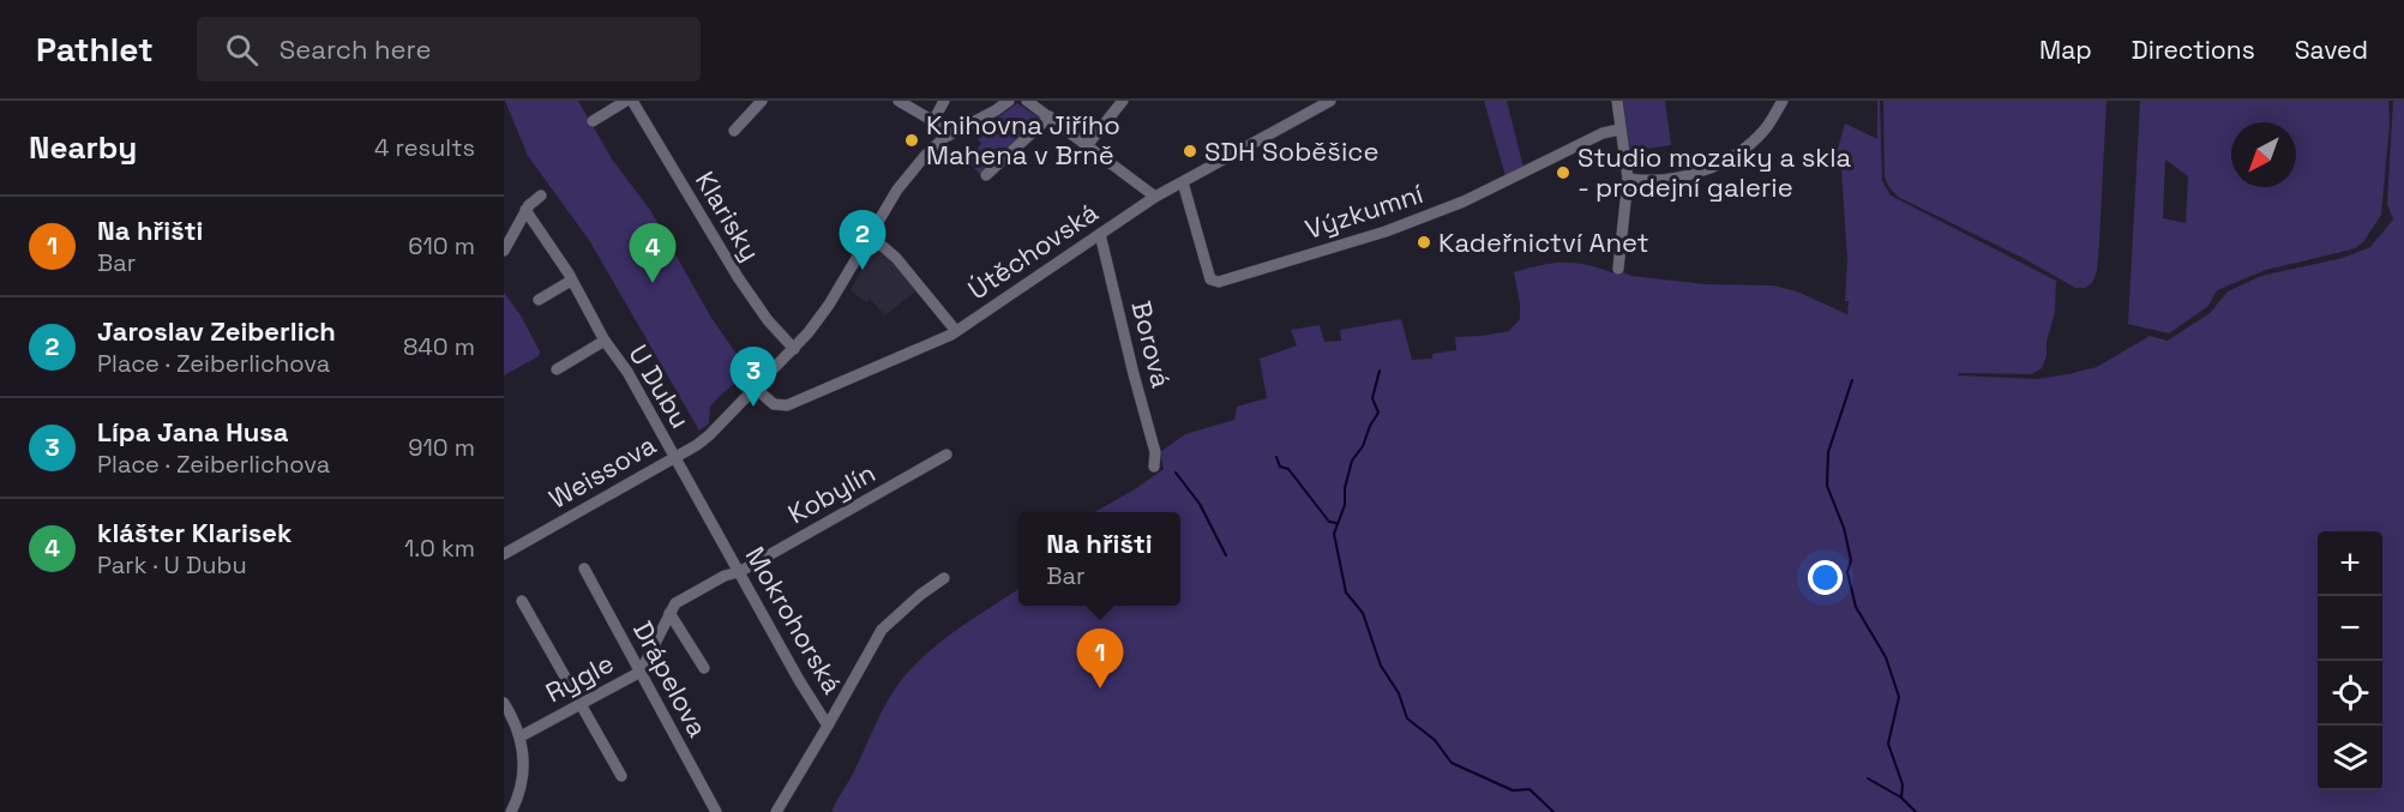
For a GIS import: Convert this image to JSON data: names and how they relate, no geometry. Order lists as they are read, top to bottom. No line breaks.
{"streets":{"street":["Výzkumní","Klarisky","Útěchovská","Borová","U Dubu","Weissova","Kobylín","Mokrohorská","Rygle","Drápelova"]},"crossings":[["Výzkumní","Útěchovská"],["Klarisky","Weissova"],["Útěchovská","Borová"],["Útěchovská","Weissova"],["U Dubu","Weissova"],["U Dubu","Mokrohorská"],["Weissova","Mokrohorská"],["Kobylín","Mokrohorská"],["Kobylín","Rygle"],["Mokrohorská","Rygle"],["Rygle","Drápelova"]],"places":["Knihovna Jiřího Mahena v Brně","SDH Soběšice","Studio mozaiky a skla - prodejní galerie","Kadeřnictví Anet"],"north":"bottom left","page":{"header":"Pathlet","search":"Search here","nav":["Map","Directions","Saved"],"heading":["Nearby","4 results"],"list":[{"mark":"1","name":"Na hřišti","note":"Bar","value":"610 m"},{"mark":"2","name":"Jaroslav Zeiberlich","note":"Place · Zeiberlichova","value":"840 m"},{"mark":"3","name":"Lípa Jana Husa","note":"Place · Zeiberlichova","value":"910 m"},{"mark":"4","name":"klášter Klarisek","note":"Park · U Dubu","value":"1.0 km"}],"pins":["2","4","3","1"],"popup":["Na hřišti","Bar"],"map_buttons":["+","−"]}}
